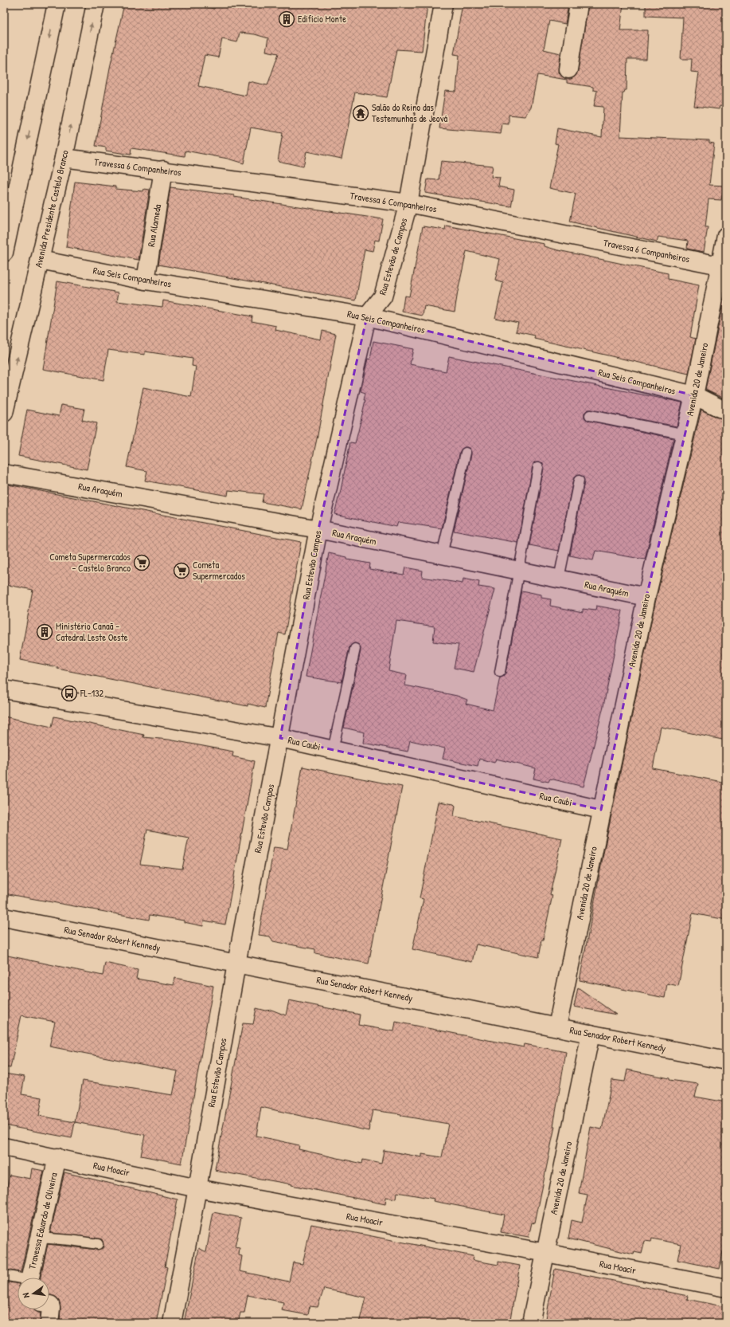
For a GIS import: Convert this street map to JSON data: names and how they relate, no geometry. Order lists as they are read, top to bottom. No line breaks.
{"streets":{"street":["Travessa 6 Companheiros","Avenida Presidente Castelo Branco","Rua Alameda","Rua Estevão de Campos","Rua Seis Companheiros","Avenida 20 de Janeiro","Rua Araquém","Rua Estevão Campos","Rua Caubi","Rua Senador Robert Kennedy","Rua Moacir","Travessa Eduardo de Oliveira"]},"crossings":[["Travessa 6 Companheiros","Avenida Presidente Castelo Branco"],["Travessa 6 Companheiros","Rua Alameda"],["Travessa 6 Companheiros","Rua Estevão de Campos"],["Travessa 6 Companheiros","Avenida 20 de Janeiro"],["Avenida Presidente Castelo Branco","Rua Seis Companheiros"],["Rua Alameda","Rua Seis Companheiros"],["Rua Estevão de Campos","Rua Seis Companheiros"],["Rua Estevão de Campos","Rua Estevão Campos"],["Rua Seis Companheiros","Avenida 20 de Janeiro"],["Rua Seis Companheiros","Rua Estevão Campos"],["Avenida 20 de Janeiro","Rua Araquém"],["Avenida 20 de Janeiro","Rua Caubi"],["Avenida 20 de Janeiro","Rua Senador Robert Kennedy"],["Avenida 20 de Janeiro","Rua Moacir"],["Rua Araquém","Rua Estevão Campos"],["Rua Estevão Campos","Rua Caubi"],["Rua Estevão Campos","Rua Senador Robert Kennedy"],["Rua Estevão Campos","Rua Moacir"],["Rua Moacir","Travessa Eduardo de Oliveira"]],"places":{"building":["Edifício Monte","Ministério Canaã - Catedral Leste Oeste"],"temple":["Salão do Reino das Testemunhas de Jeová"],"supermarket":["Cometa Supermercados - Castelo Branco","Cometa Supermercados"],"bus stop":["FL-132"]},"north":"left"}
